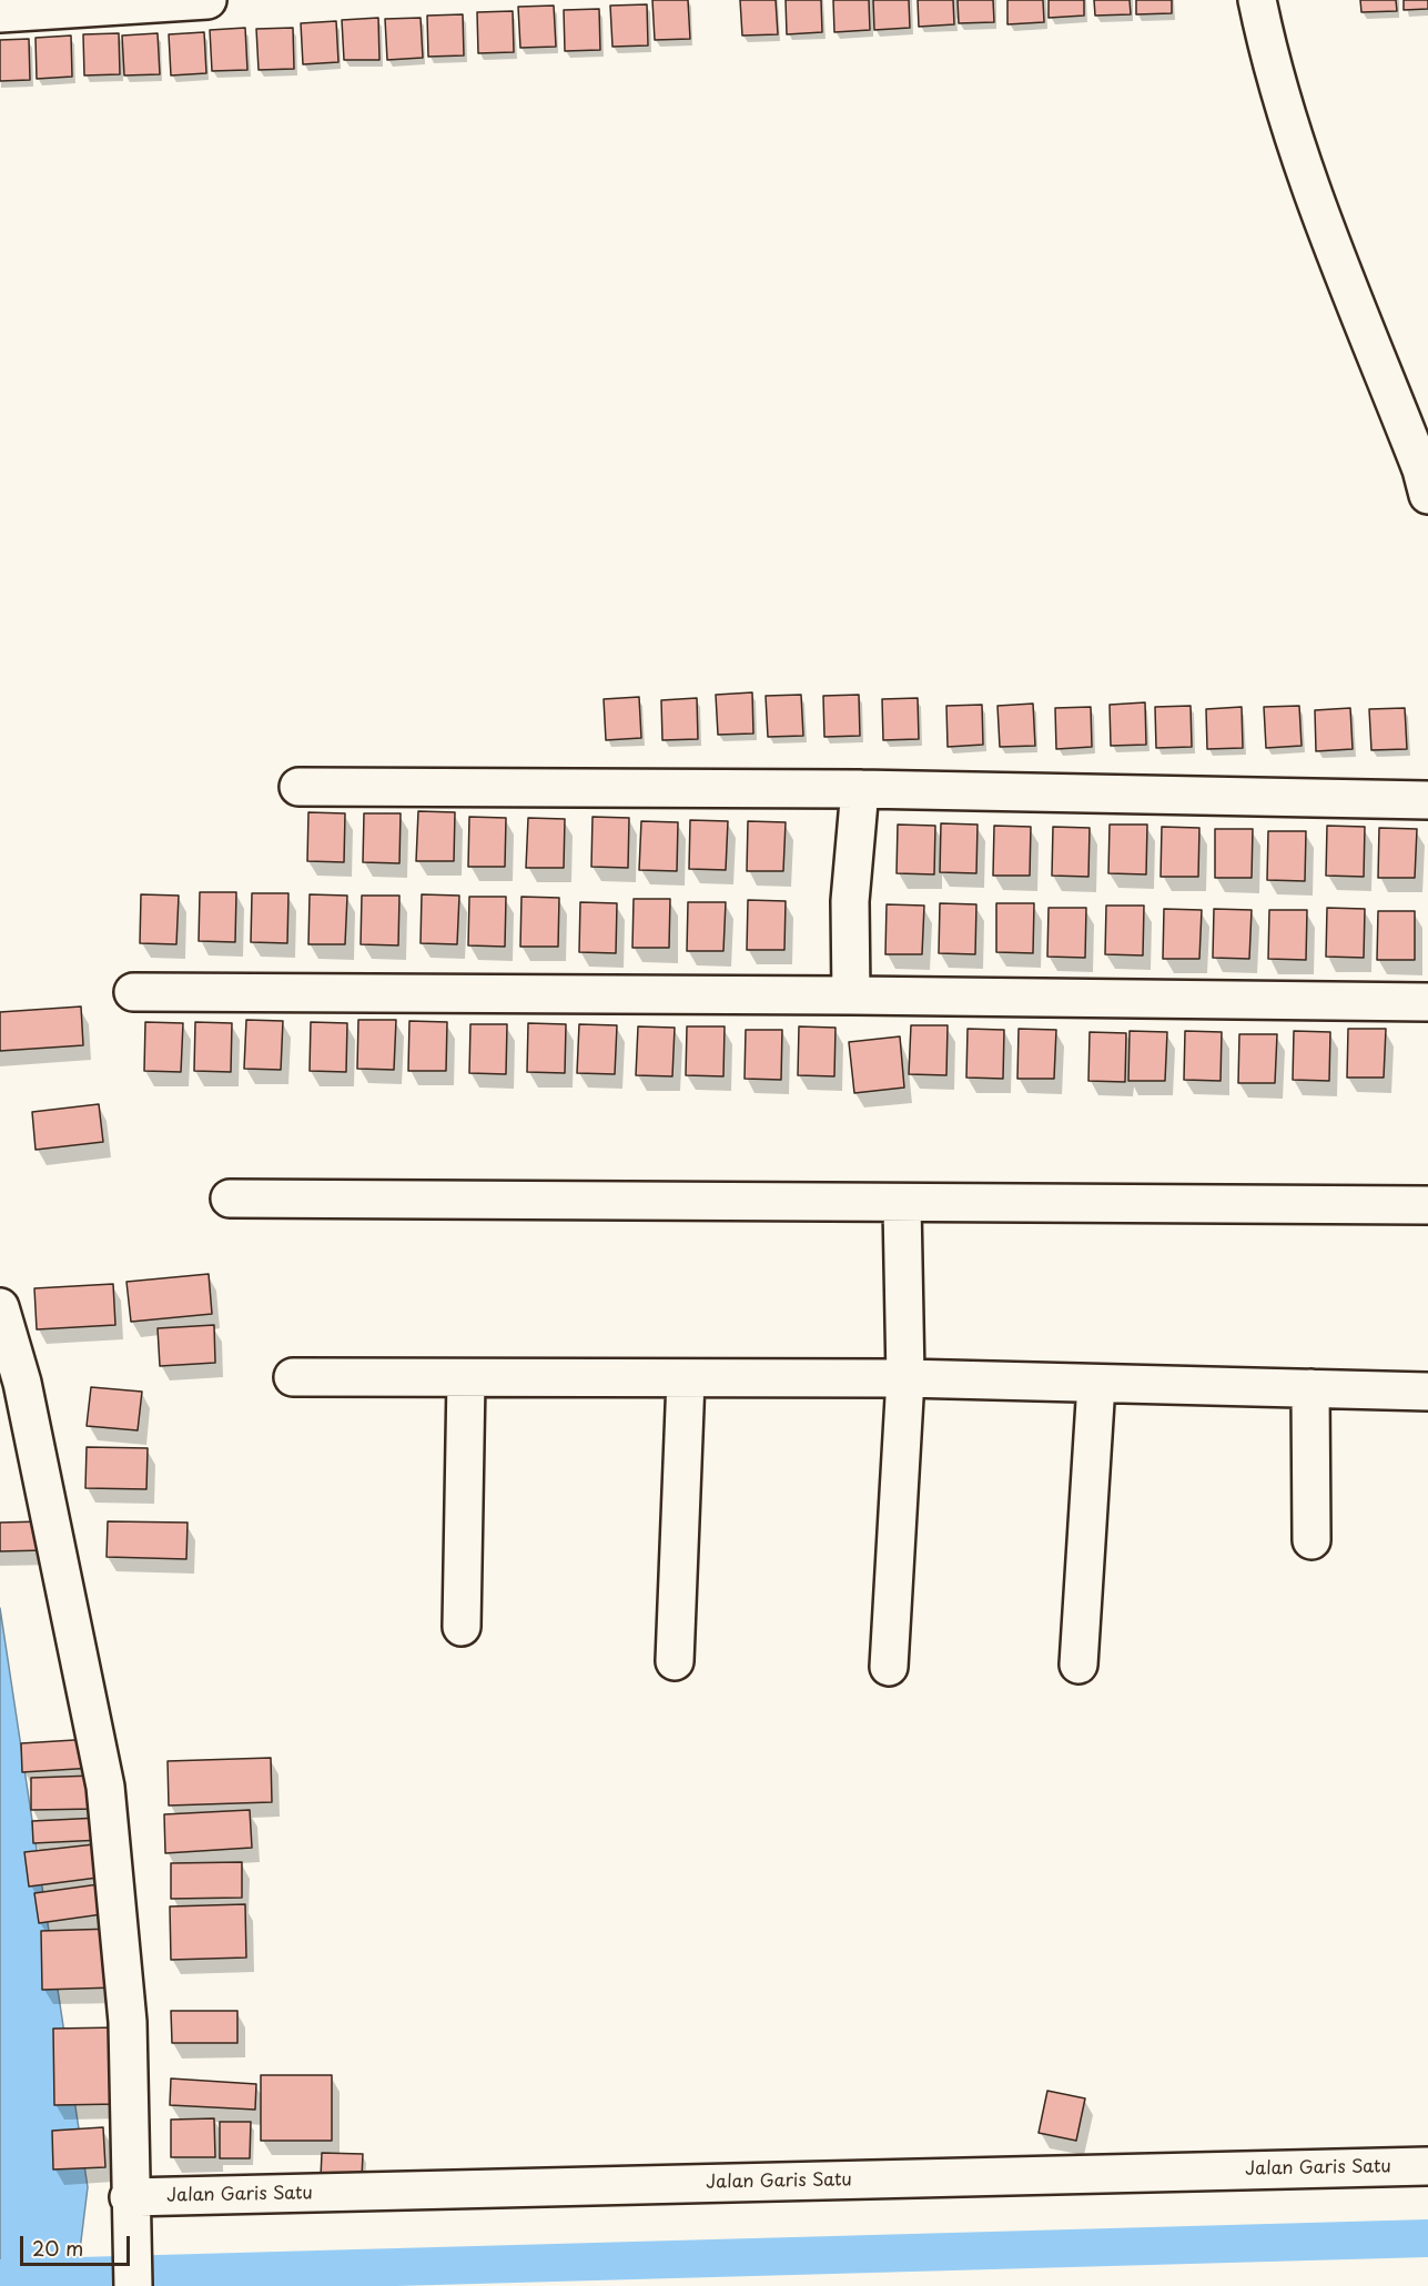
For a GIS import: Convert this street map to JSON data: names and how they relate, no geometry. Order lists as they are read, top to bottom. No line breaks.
{"streets":{"street":["Jalan Garis Satu"]},"scale_bar":"20 m"}
